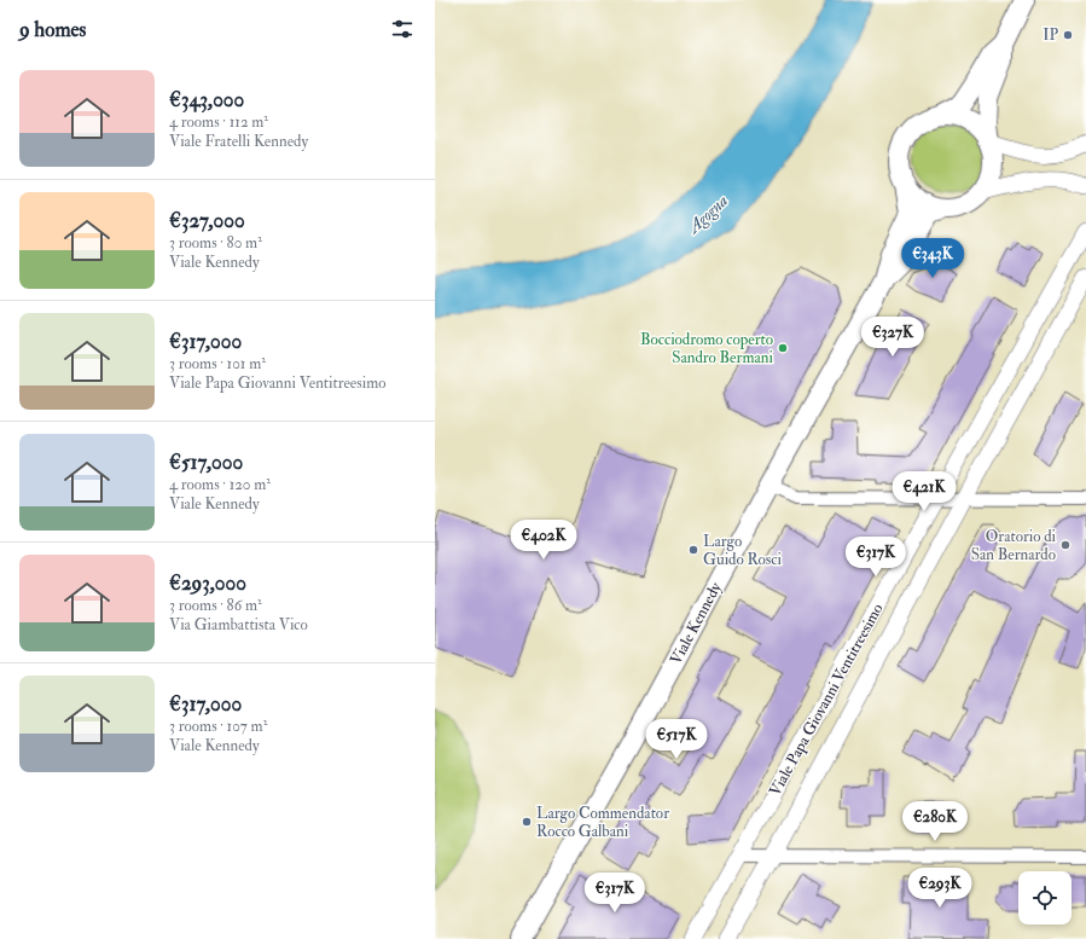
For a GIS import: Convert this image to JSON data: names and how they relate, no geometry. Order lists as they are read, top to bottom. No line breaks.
{"streets":{"main road":["Viale Kennedy"],"street":["Viale Papa Giovanni Ventitreesimo"]},"water":["Agogna"],"places":["IP","Bocciodromo coperto Sandro Bermani","Oratorio di San Bernardo","Largo Guido Rosci","Largo Commendator Rocco Galbani"],"page":{"heading":"9 homes","list":[{"name":"€343,000","note":"4 rooms · 112 m² · Viale Fratelli Kennedy"},{"name":"€327,000","note":"3 rooms · 80 m² · Viale Kennedy"},{"name":"€317,000","note":"3 rooms · 101 m² · Viale Papa Giovanni Ventitreesimo"},{"name":"€517,000","note":"4 rooms · 120 m² · Viale Kennedy"},{"name":"€293,000","note":"3 rooms · 86 m² · Via Giambattista Vico"},{"name":"€317,000","note":"3 rooms · 107 m² · Viale Kennedy"}],"price":["€343K","€327K","€421K","€402K","€317K","€517K","€280K","€293K","€317K"]}}
